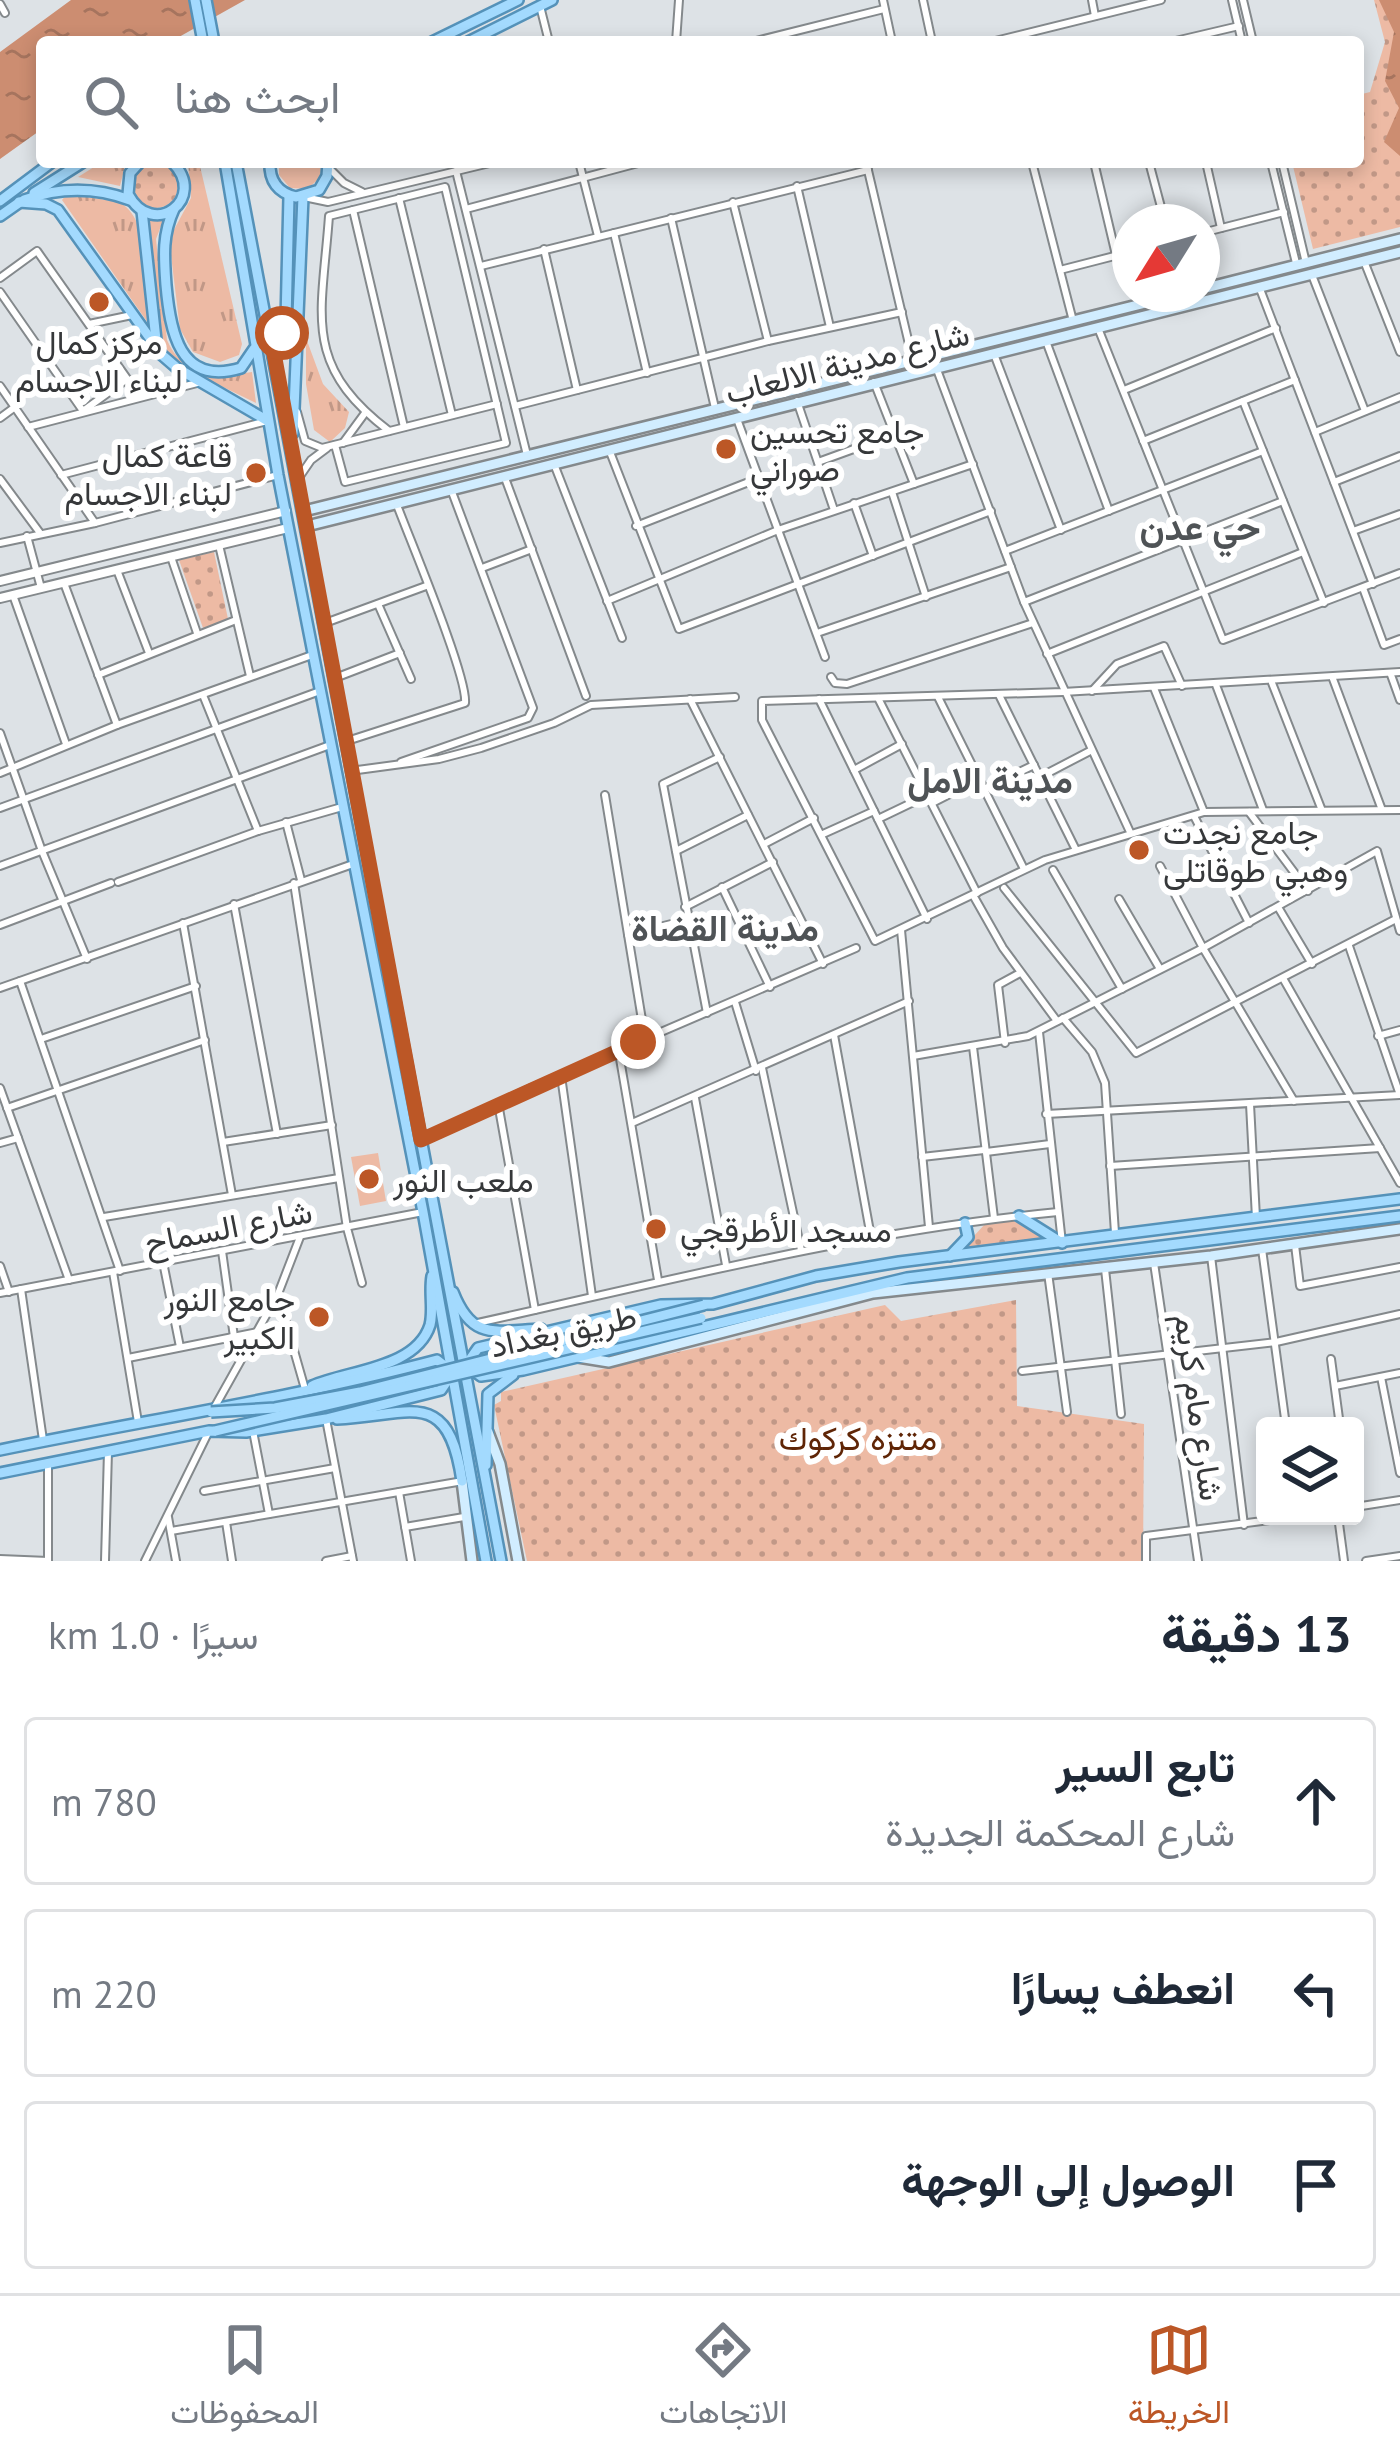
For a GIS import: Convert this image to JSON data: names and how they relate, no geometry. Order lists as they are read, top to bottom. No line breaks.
{"streets":{"main road":["شارع مدينة الالعاب","طريق بغداد"],"street":["شارع السماح","شارع مام كريم"]},"crossings":[["شارع السماح","طريق بغداد"]],"districts":["حي عدن","مدينة الامل","مدينة القضاة"],"parks":["متنزه كركوك"],"places":["مركز كمال لبناء الاجسام","جامع تحسين صوراني","قاعة كمال لبناء الاجسام","جامع نجدت وهبي طوقاتلى","ملعب النور","مسجد الأطرقجي","جامع النور الكبير"],"north":"bottom left","page":{"search":"ابحث هنا","heading":["13 دقيقة","سيرًا · 1.0 km"],"list":[["تابع السير","شارع المحكمة الجديدة","780 m"],["انعطف يسارًا","220 m"],"الوصول إلى الوجهة"],"nav":["الخريطة","الاتجاهات","المحفوظات"]}}
